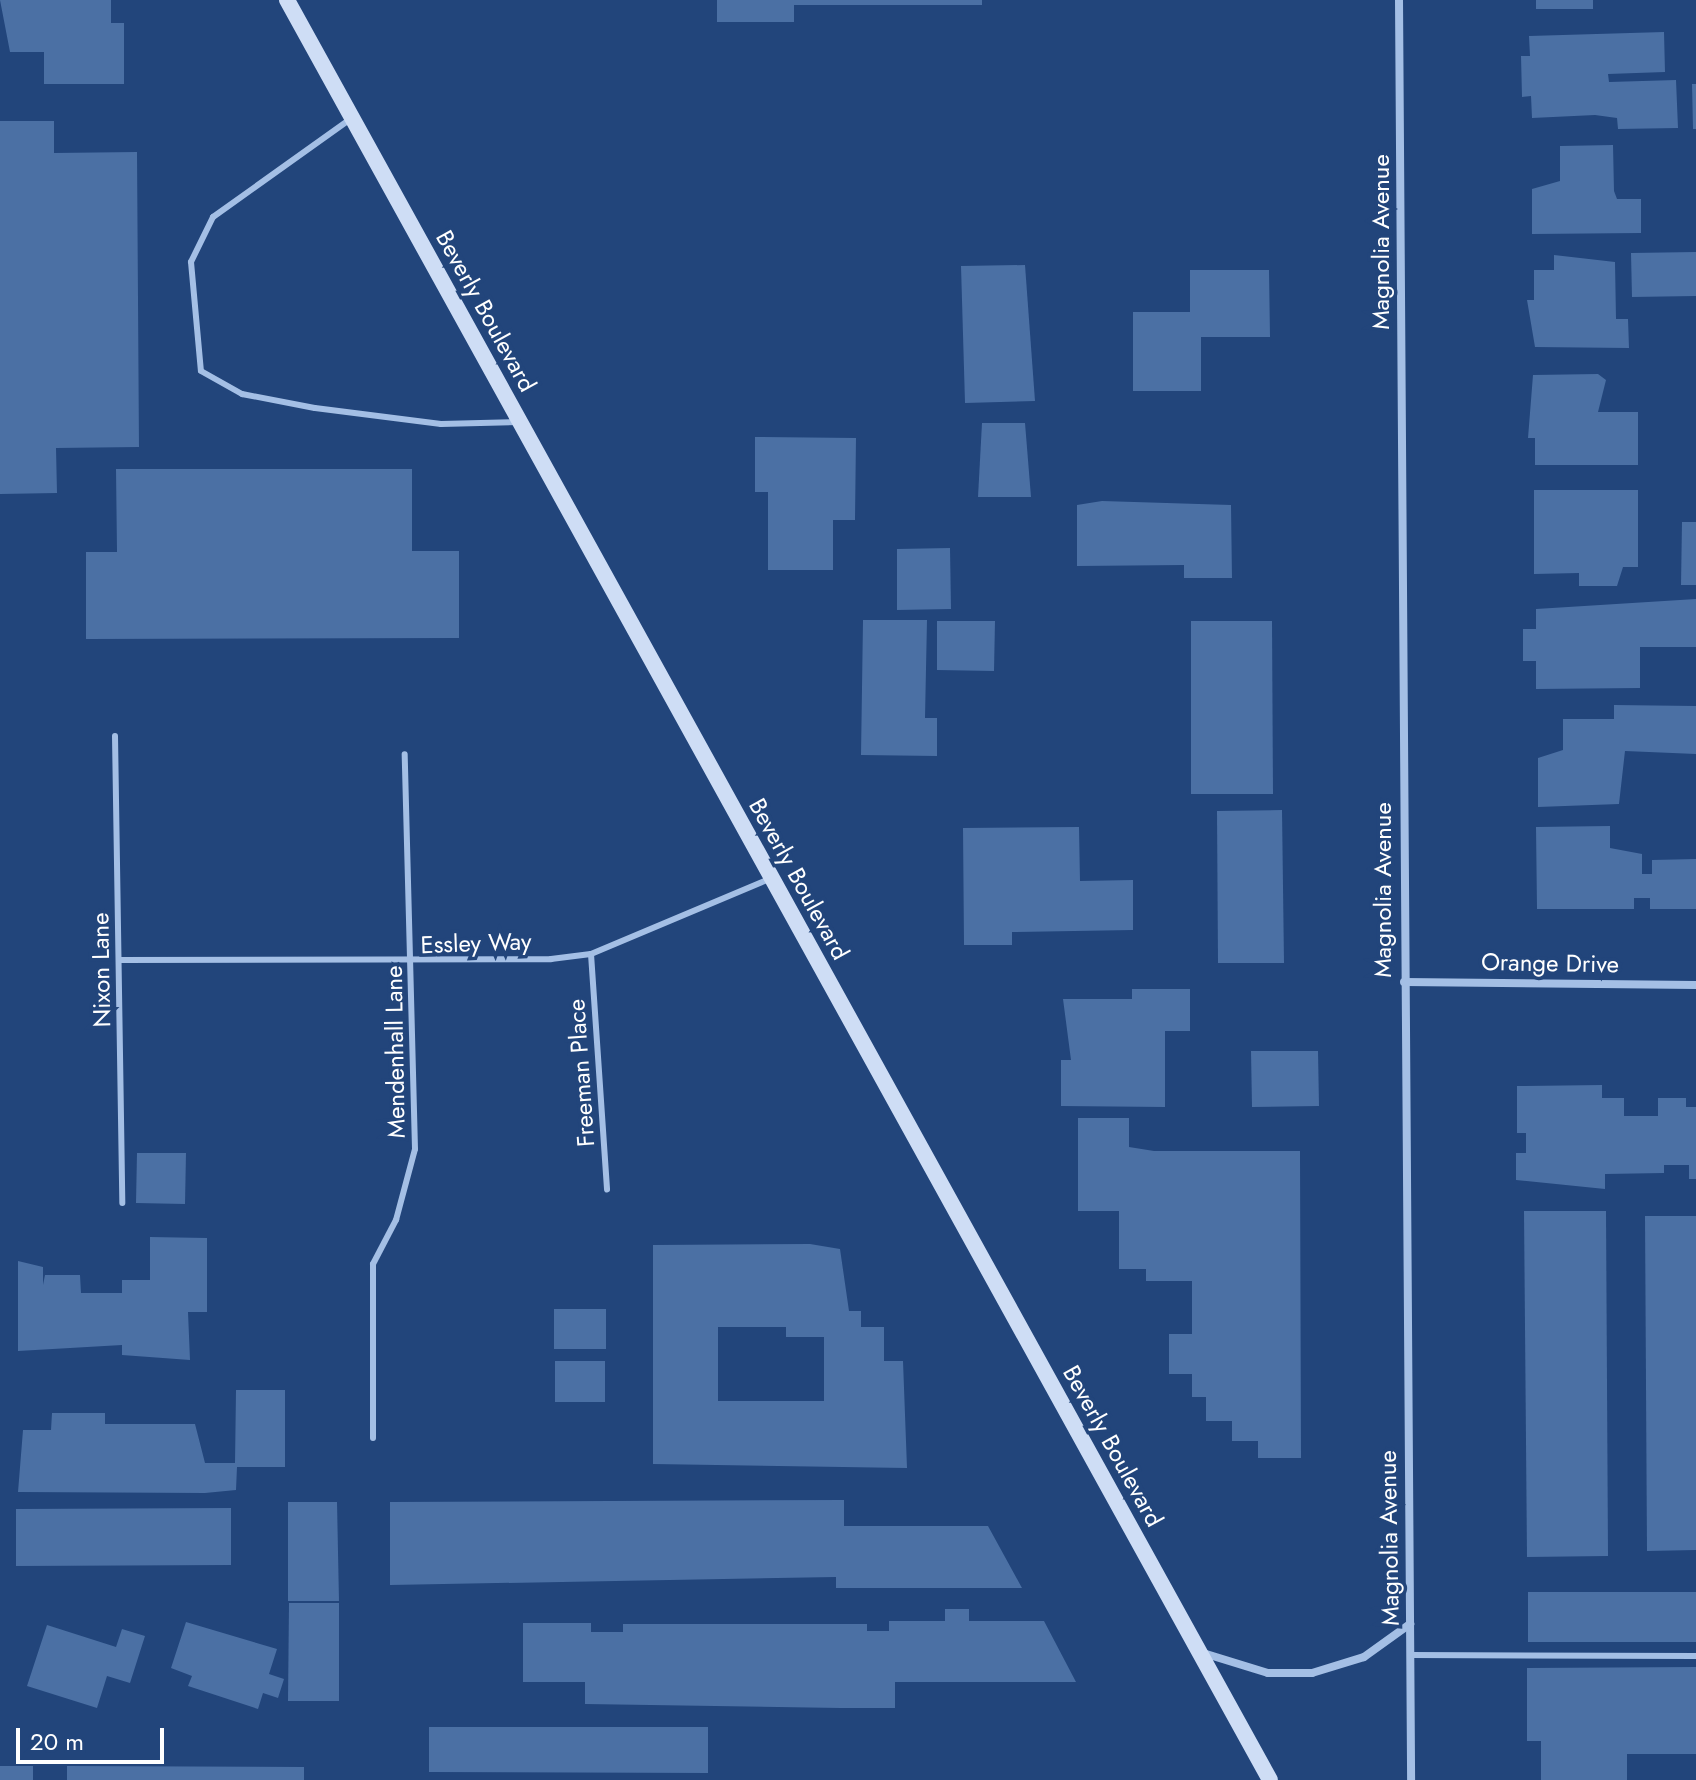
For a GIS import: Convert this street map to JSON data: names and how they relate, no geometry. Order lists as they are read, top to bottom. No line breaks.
{"streets":{"main road":["Beverly Boulevard"],"street":["Magnolia Avenue","Orange Drive"],"lane":["Essley Way","Nixon Lane","Mendenhall Lane","Freeman Place"]},"crossings":[["Magnolia Avenue","Orange Drive"],["Beverly Boulevard","Essley Way"],["Essley Way","Nixon Lane"],["Essley Way","Mendenhall Lane"],["Essley Way","Freeman Place"]],"scale_bar":"20 m"}
